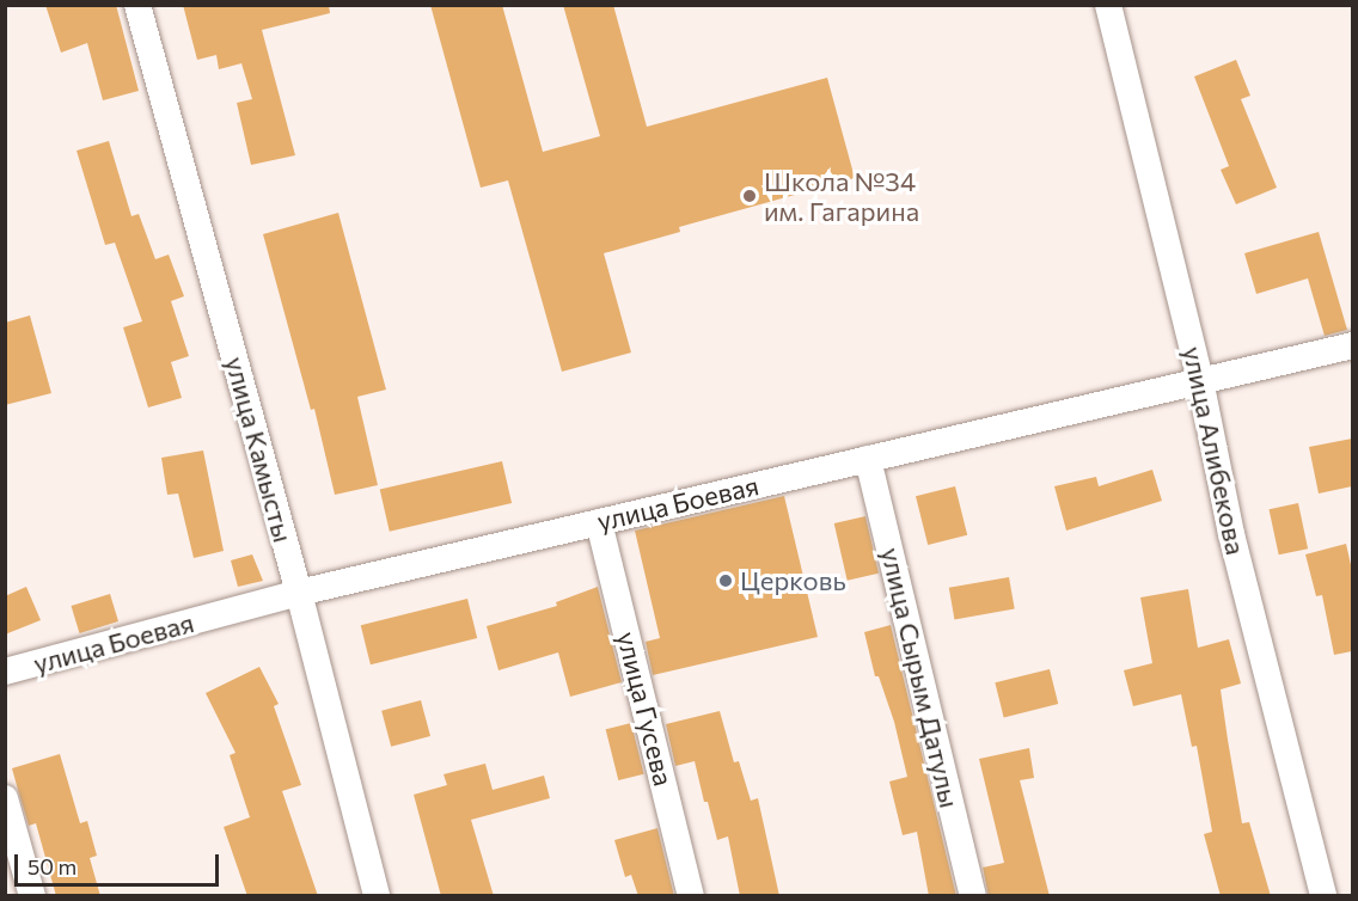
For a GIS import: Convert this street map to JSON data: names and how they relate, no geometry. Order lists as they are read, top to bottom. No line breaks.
{"streets":{"street":["улица Камысты","улица Алибекова","улица Боевая","улица Сырым Датулы","улица Гусева"]},"crossings":[["улица Камысты","улица Боевая"],["улица Алибекова","улица Боевая"],["улица Боевая","улица Сырым Датулы"],["улица Боевая","улица Гусева"]],"places":["Школа №34 им. Гагарина","Церковь"],"scale_bar":"50 m"}
